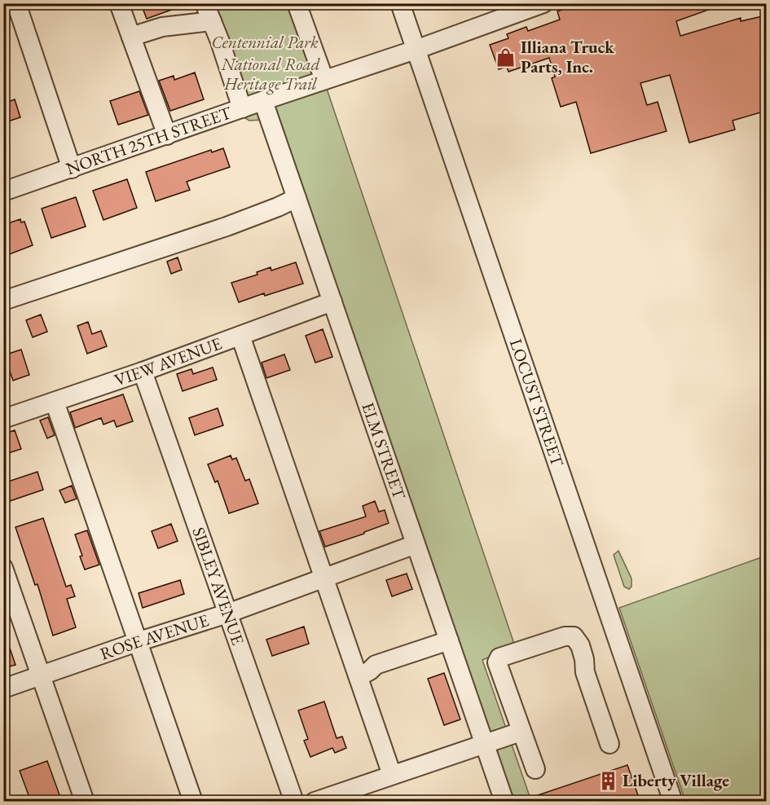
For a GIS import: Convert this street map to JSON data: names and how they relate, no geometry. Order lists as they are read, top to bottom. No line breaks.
{"streets":{"street":["NORTH 25TH STREET","VIEW AVENUE","LOCUST STREET","ELM STREET","SIBLEY AVENUE","ROSE AVENUE"]},"crossings":[["NORTH 25TH STREET","LOCUST STREET"],["NORTH 25TH STREET","ELM STREET"],["VIEW AVENUE","ELM STREET"],["VIEW AVENUE","SIBLEY AVENUE"],["ELM STREET","ROSE AVENUE"],["SIBLEY AVENUE","ROSE AVENUE"]],"parks":["Centennial Park","National Road Heritage Trail"],"places":{"shop":["Illiana Truck Parts, Inc."],"building":["Liberty Village"]}}
